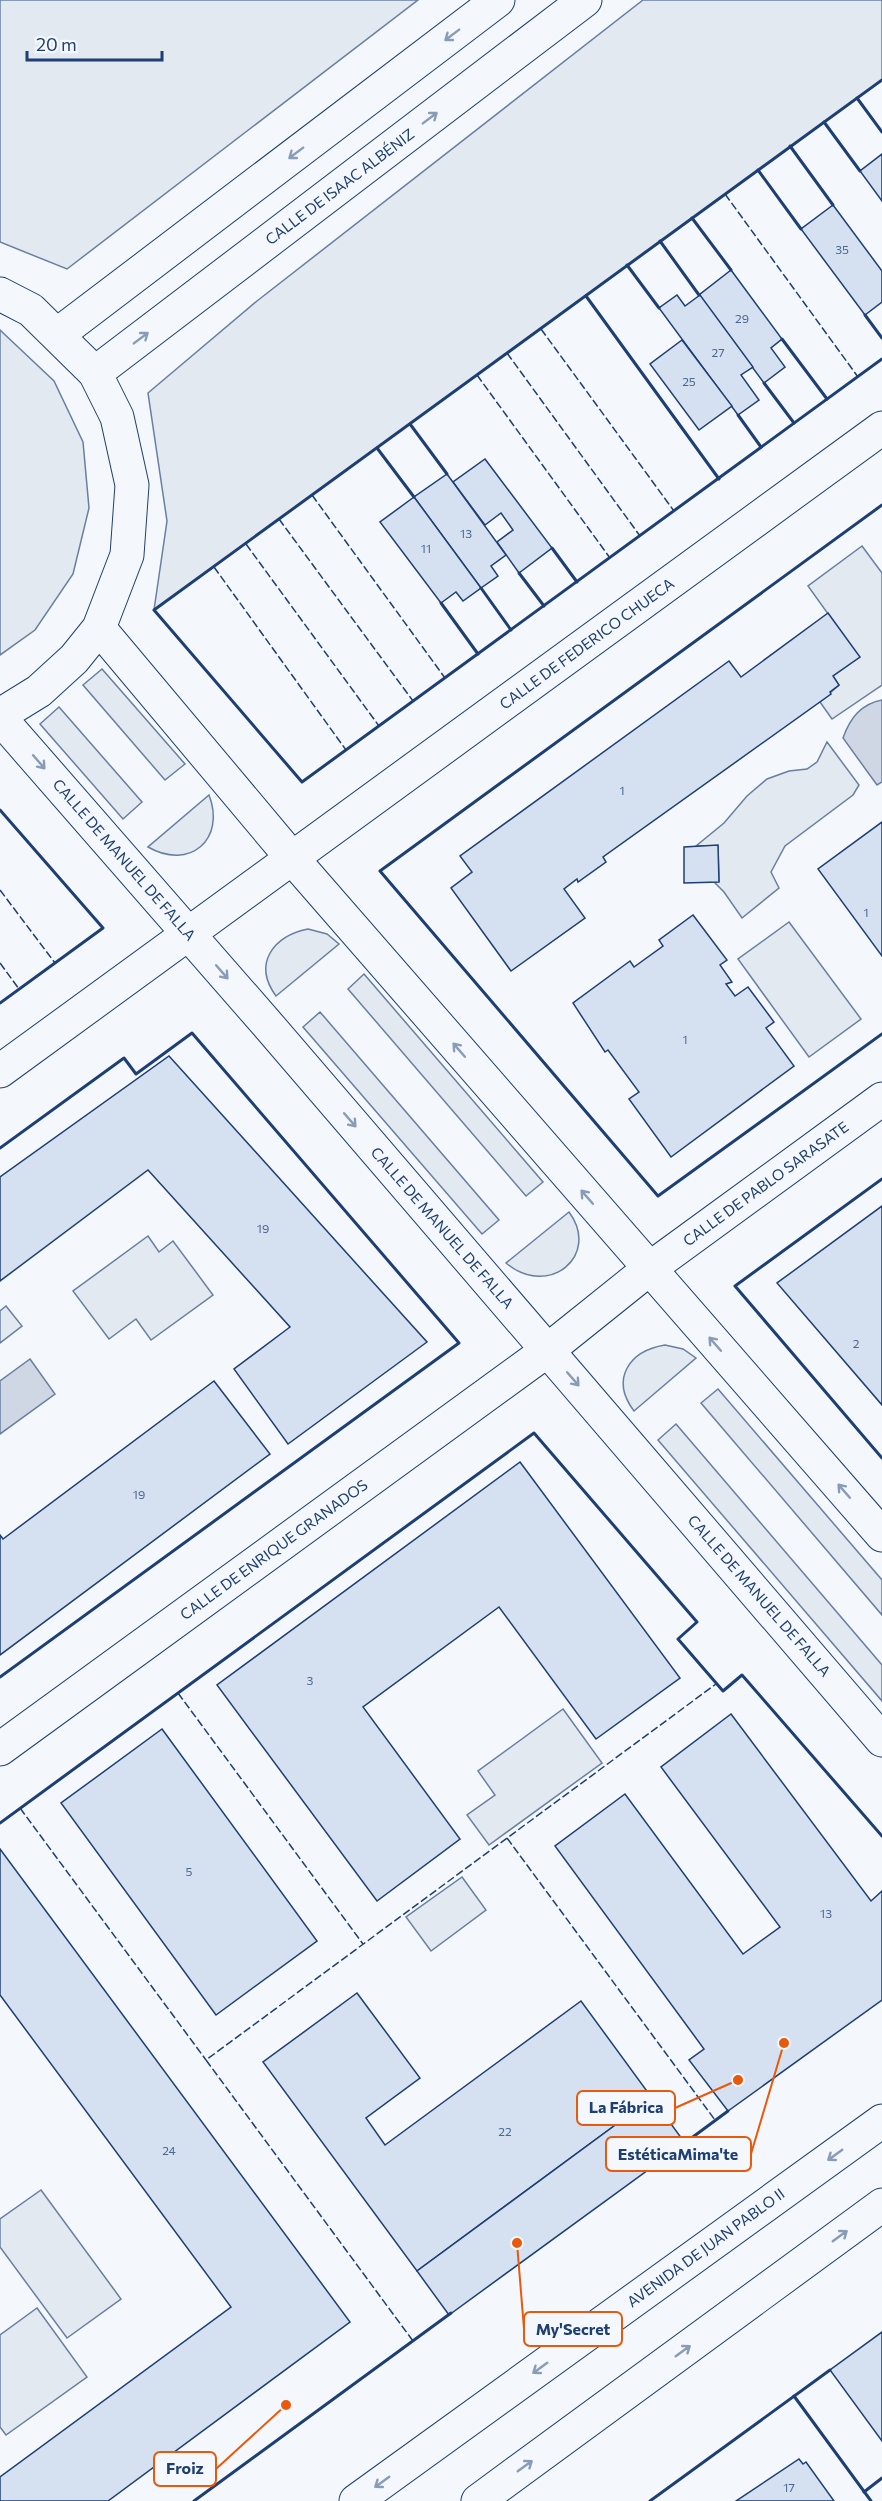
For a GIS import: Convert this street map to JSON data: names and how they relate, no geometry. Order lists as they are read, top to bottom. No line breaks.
{"streets":{"street":["CALLE DE ISAAC ALBÉNIZ","CALLE DE FEDERICO CHUECA","CALLE DE MANUEL DE FALLA","CALLE DE PABLO SARASATE","CALLE DE ENRIQUE GRANADOS","AVENIDA DE JUAN PABLO II"]},"crossings":[["CALLE DE FEDERICO CHUECA","CALLE DE MANUEL DE FALLA"],["CALLE DE MANUEL DE FALLA","CALLE DE PABLO SARASATE"],["CALLE DE MANUEL DE FALLA","CALLE DE ENRIQUE GRANADOS"],["CALLE DE PABLO SARASATE","CALLE DE ENRIQUE GRANADOS"]],"places":["EstéticaMima'te","La Fábrica","My'Secret","Froiz"],"house_numbers":["35","29","27","25","13","11","1","1","1","19","2","19","3","5","13","22","24","17"],"scale_bar":"20 m"}
